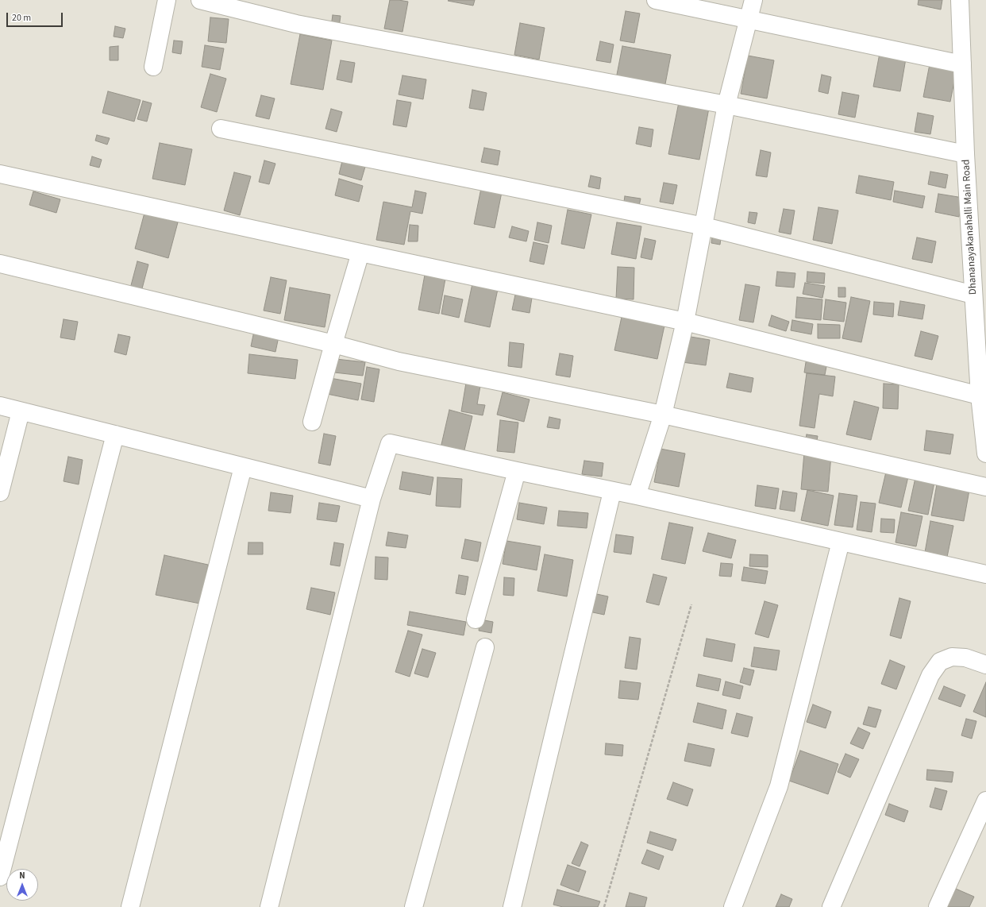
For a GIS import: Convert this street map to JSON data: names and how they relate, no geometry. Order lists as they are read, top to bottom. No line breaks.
{"streets":{"street":["Dhananayakanahalli Main Road"]},"scale_bar":"20 m","north":"top"}
